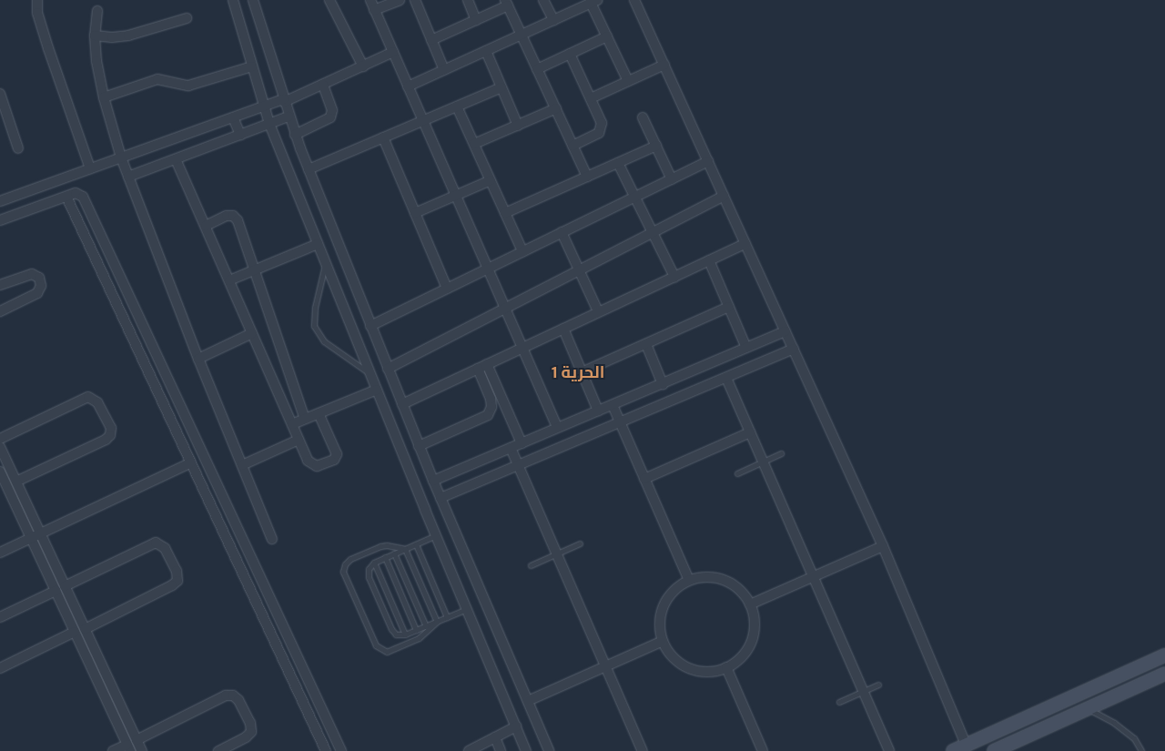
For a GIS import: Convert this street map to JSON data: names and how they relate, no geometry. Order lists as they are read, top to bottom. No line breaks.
{"districts":["الحرية 1"]}
